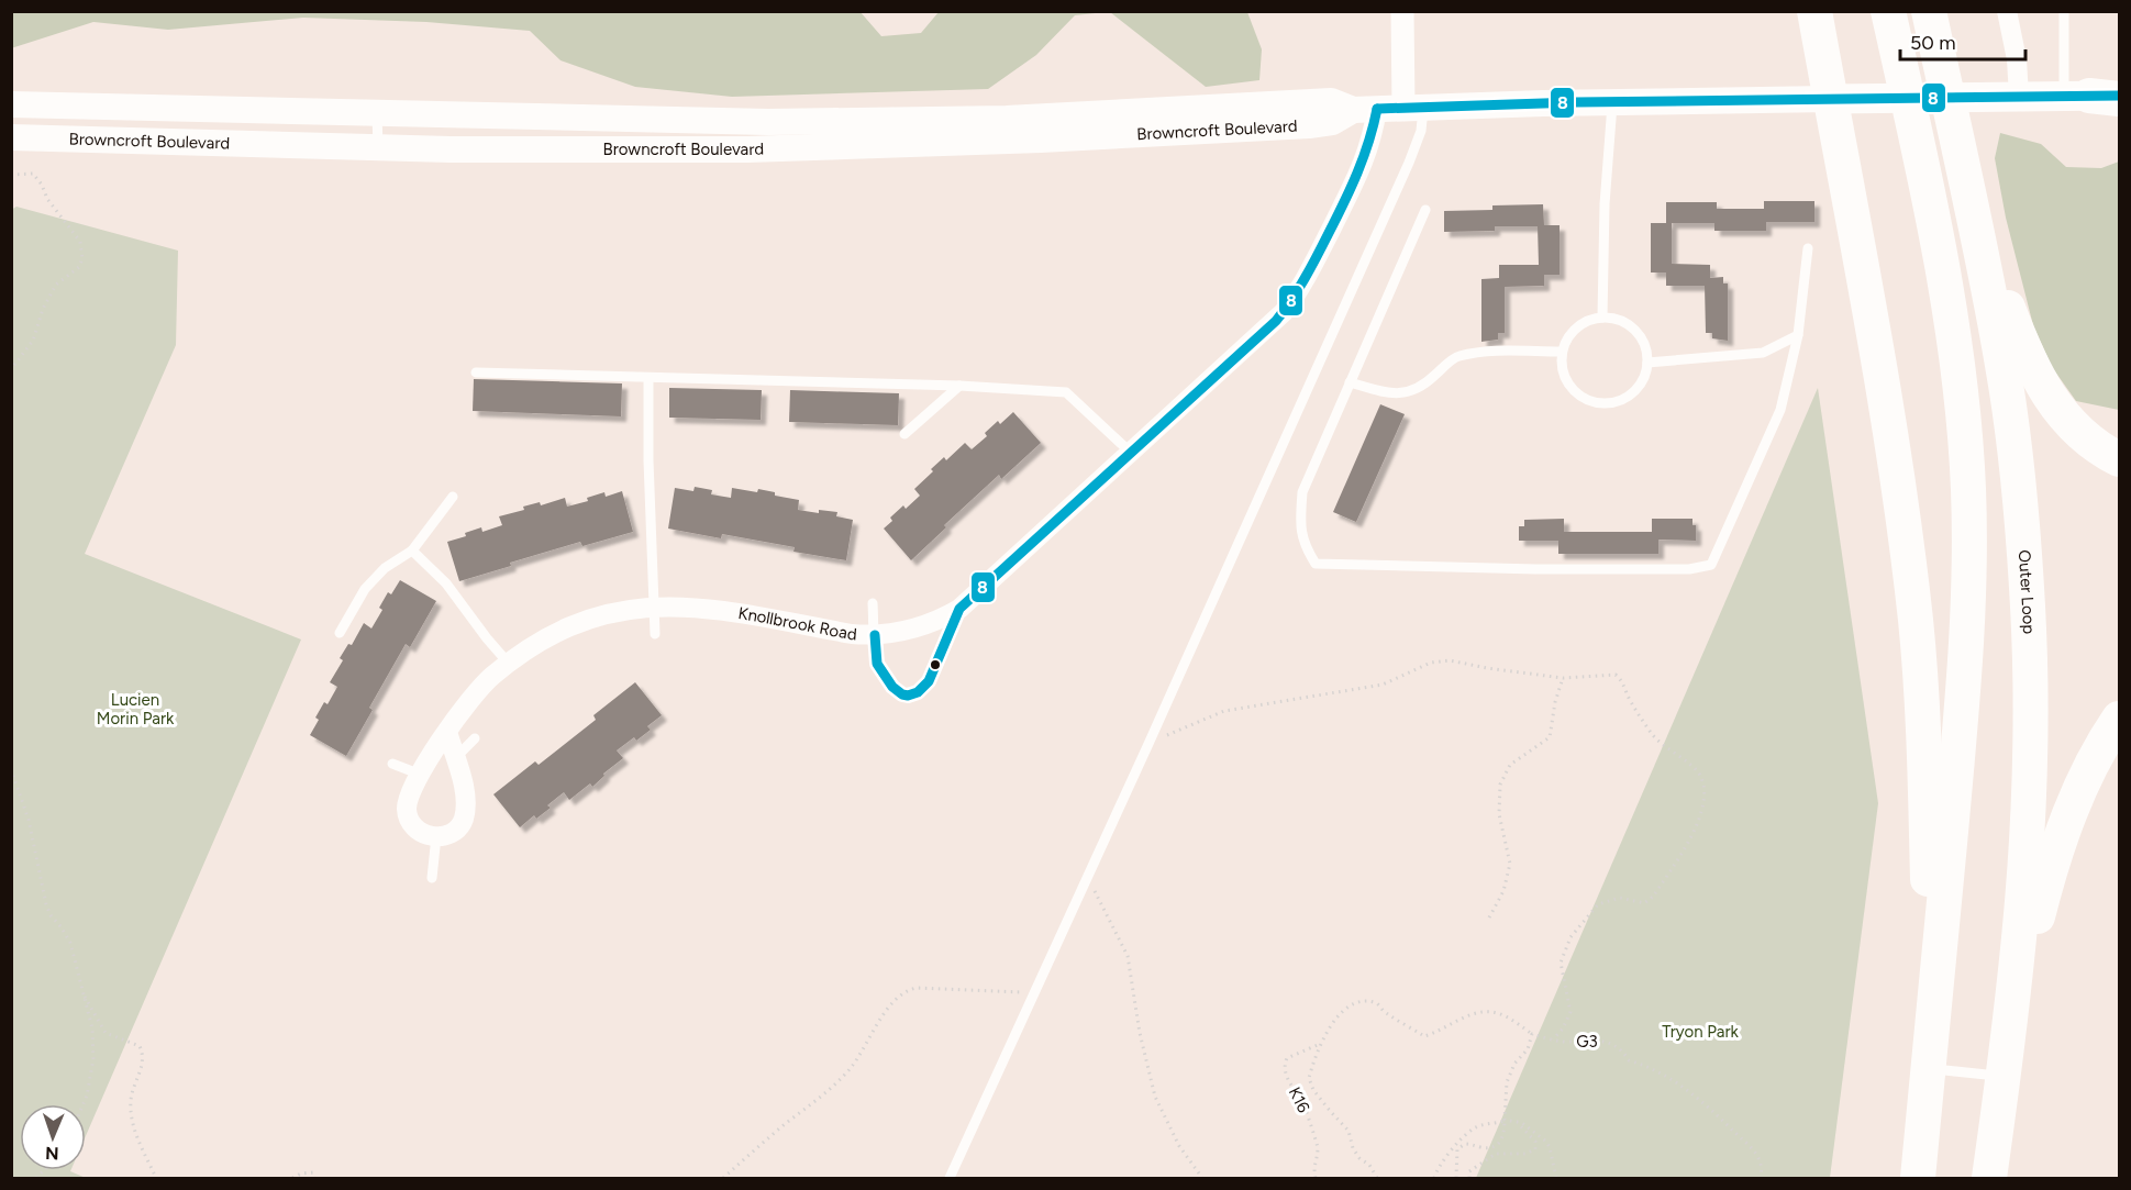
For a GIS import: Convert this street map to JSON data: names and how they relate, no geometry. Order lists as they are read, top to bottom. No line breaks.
{"streets":{"highway":["Outer Loop"],"main road":["Browncroft Boulevard"],"street":["Knollbrook Road"],"path":["G3","K16"]},"crossings":[["Browncroft Boulevard","Knollbrook Road"],["G3","K16"]],"parks":["Lucien Morin Park","Tryon Park"],"lines":["transit line 8"],"scale_bar":"50 m","north":"bottom"}
